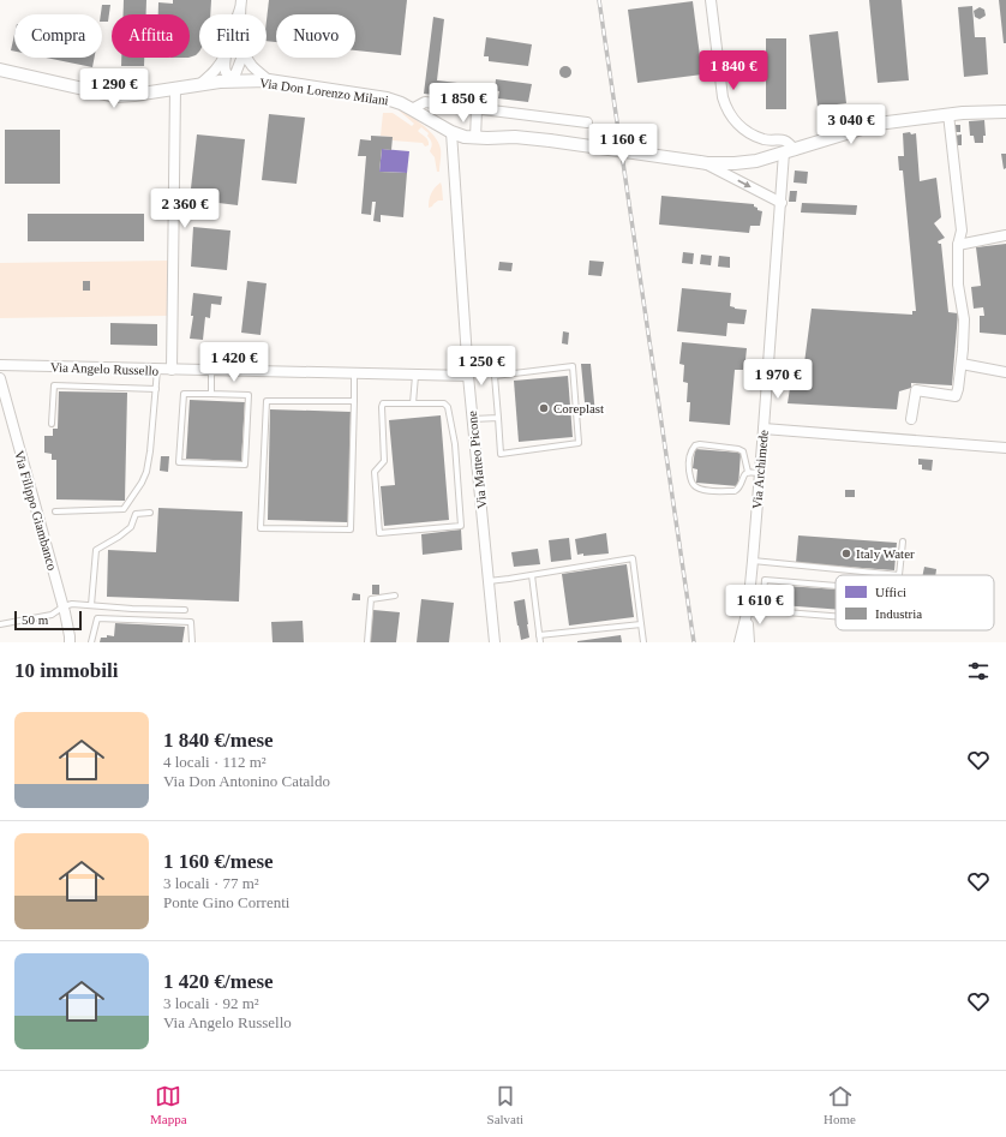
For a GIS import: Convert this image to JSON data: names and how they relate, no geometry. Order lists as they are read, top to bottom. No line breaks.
{"streets":{"street":["Via Don Lorenzo Milani","Via Angelo Russello","Via Matteo Picone","Via Archimede","Via Filippo Giambanco"]},"crossings":[["Via Don Lorenzo Milani","Via Matteo Picone"],["Via Angelo Russello","Via Matteo Picone"]],"places":["Coreplast","Italy Water"],"legend":["Uffici","Industria"],"scale_bar":"50 m","page":{"chip":["Compra","Affitta","Filtri","Nuovo"],"price":["1 840 €","1 290 €","1 850 €","3 040 €","1 160 €","2 360 €","1 420 €","1 250 €","1 970 €","1 610 €"],"scale":"50 m","heading":"10 immobili","list":[{"name":"1 840 €/mese","note":"4 locali · 112 m² · Via Don Antonino Cataldo"},{"name":"1 160 €/mese","note":"3 locali · 77 m² · Ponte Gino Correnti"},{"name":"1 420 €/mese","note":"3 locali · 92 m² · Via Angelo Russello"}],"tabs":["Mappa","Salvati","Home"]}}
